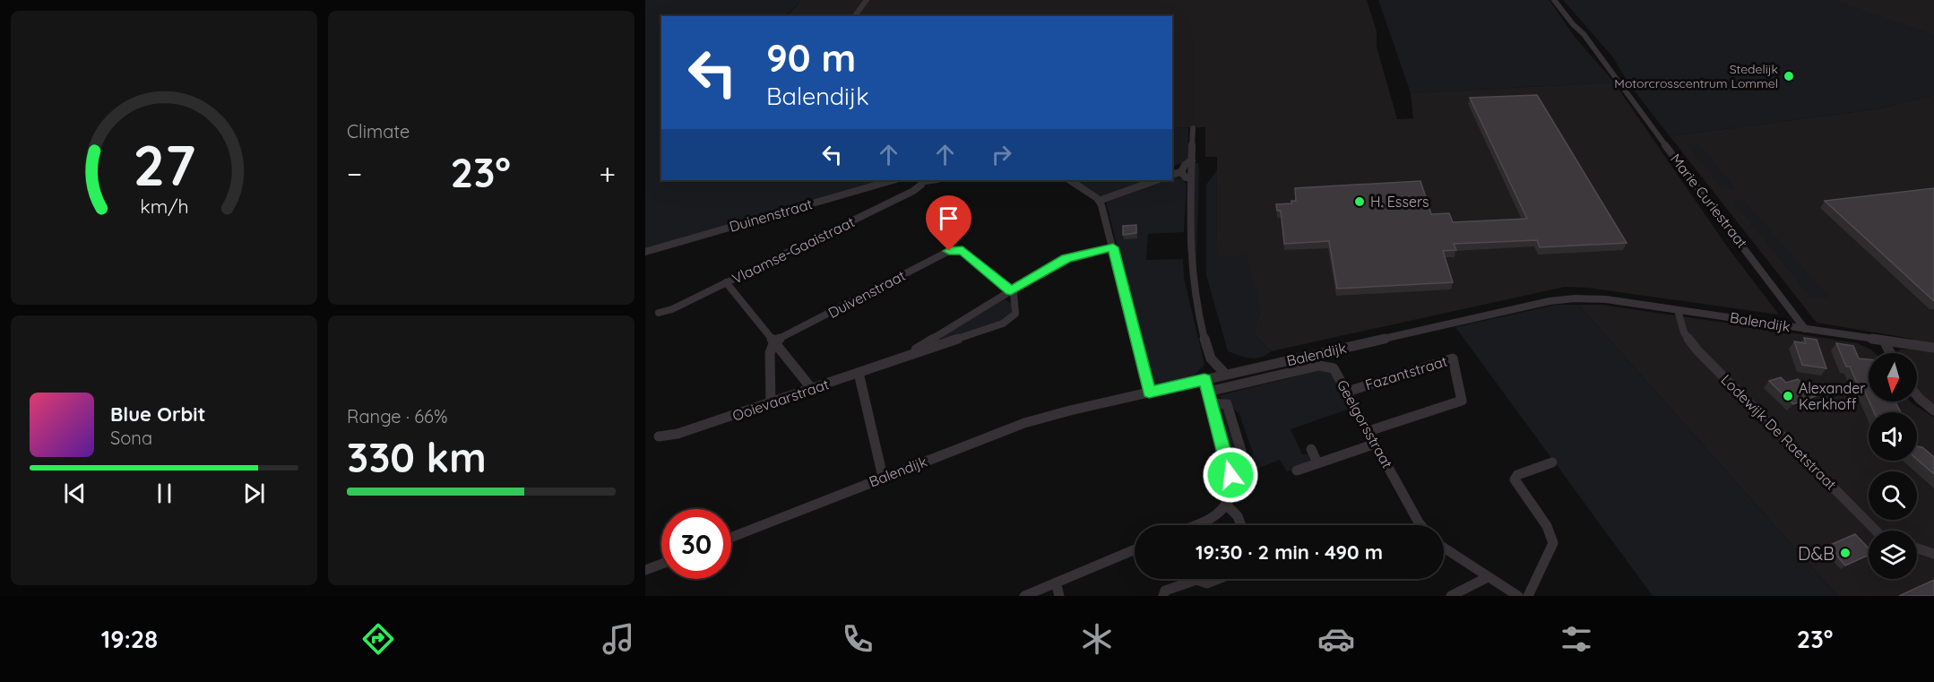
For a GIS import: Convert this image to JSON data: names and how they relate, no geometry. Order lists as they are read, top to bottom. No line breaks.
{"streets":{"street":["Marie Curiestraat","Duinenstraat","Vlaamse-Gaaistraat","Duivenstraat","Balendijk","Fazantstraat","Ooievaarstraat","Geelgorsstraat","Lodewijk De Raetstraat"]},"crossings":[["Marie Curiestraat","Balendijk"],["Duivenstraat","Ooievaarstraat"],["Balendijk","Lodewijk De Raetstraat"],["Fazantstraat","Geelgorsstraat"]],"places":["Stedelijk Motorcrosscentrum Lommel","H. Essers","Alexander Kerkhoff","D&B"],"north":"bottom","page":{"tile":["Climate",["Range · 66%","330 km"]],"turn":["90 m","Balendijk"],"heat":["−","23°","+"],"song":["Blue Orbit","Sona"],"limit":"30","trip":"19:30 · 2 min · 490 m","tabs":["19:28","23°"],"gauge":["27","km/h"]}}
